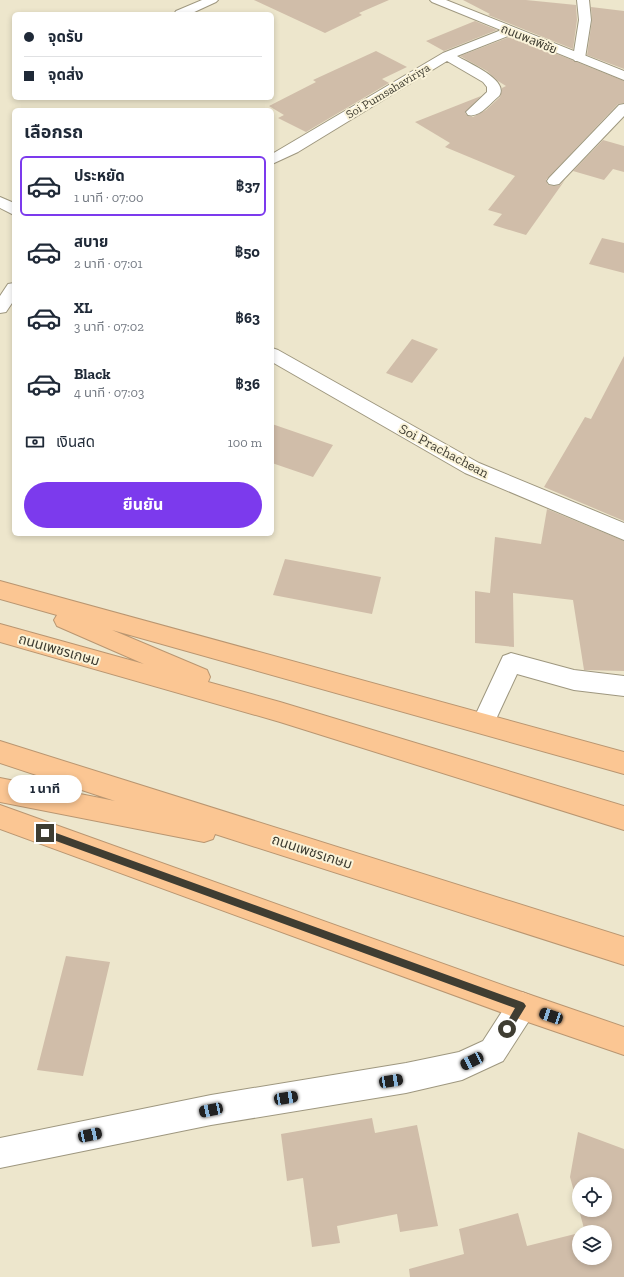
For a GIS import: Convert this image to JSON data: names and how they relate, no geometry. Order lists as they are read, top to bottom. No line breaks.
{"streets":{"highway":["ถนนเพชรเกษม"],"street":["ถนนพลพิชัย","Soi Pumsahaviriya","Soi Prachachean"]},"crossings":[["ถนนพลพิชัย","Soi Pumsahaviriya"]],"page":{"banner":["จุดรับ","จุดส่ง"],"heading":"เลือกรถ","list":[{"name":"ประหยัด","note":"1 นาที · 07:00","value":"฿37"},{"name":"สบาย","note":"2 นาที · 07:01","value":"฿50"},{"name":"XL","note":"3 นาที · 07:02","value":"฿63"},{"name":"Black","note":"4 นาที · 07:03","value":"฿36"}],"pay":["เงินสด","100 m"],"buttons":"ยืนยัน","bubble":"1 นาที"}}
